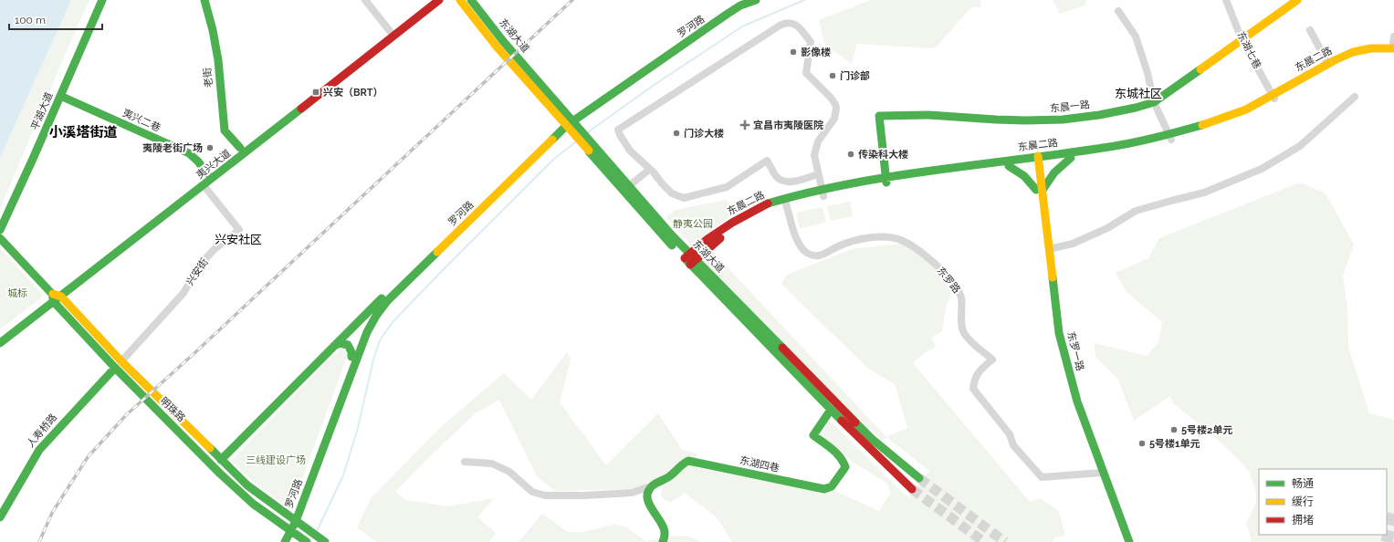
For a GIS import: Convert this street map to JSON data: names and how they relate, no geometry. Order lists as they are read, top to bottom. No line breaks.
{"streets":{"main road":["罗河路","东湖大道","东晨二路","老街","东晨一路","平湖大道","夷兴二巷","夷兴大道","东罗一路","明珠路","人寿桥路","东湖四巷"],"street":["东湖七巷","兴安街","东罗路"]},"crossings":[["罗河路","东湖大道"],["罗河路","明珠路"],["东湖大道","东晨二路"],["东湖大道","东湖四巷"],["东湖七巷","东晨二路"],["东湖七巷","东晨一路"],["东晨二路","东晨一路"],["东晨二路","东罗路"],["东晨二路","东罗一路"],["老街","夷兴大道"],["平湖大道","夷兴二巷"],["夷兴二巷","夷兴大道"],["夷兴大道","兴安街"],["夷兴大道","明珠路"],["兴安街","明珠路"],["东罗路","东罗一路"],["明珠路","人寿桥路"]],"districts":["东城社区","小溪塔街道","兴安社区"],"parks":["静夷公园","城标","三线建设广场"],"places":{"other":["影像楼","门诊部","门诊大楼","夷陵老街广场","传染科大楼","5号楼2单元","5号楼1单元"],"transit":["兴安（BRT）"],"health":["宜昌市夷陵医院"]},"legend":["畅通","缓行","拥堵"],"scale_bar":"100 m"}
